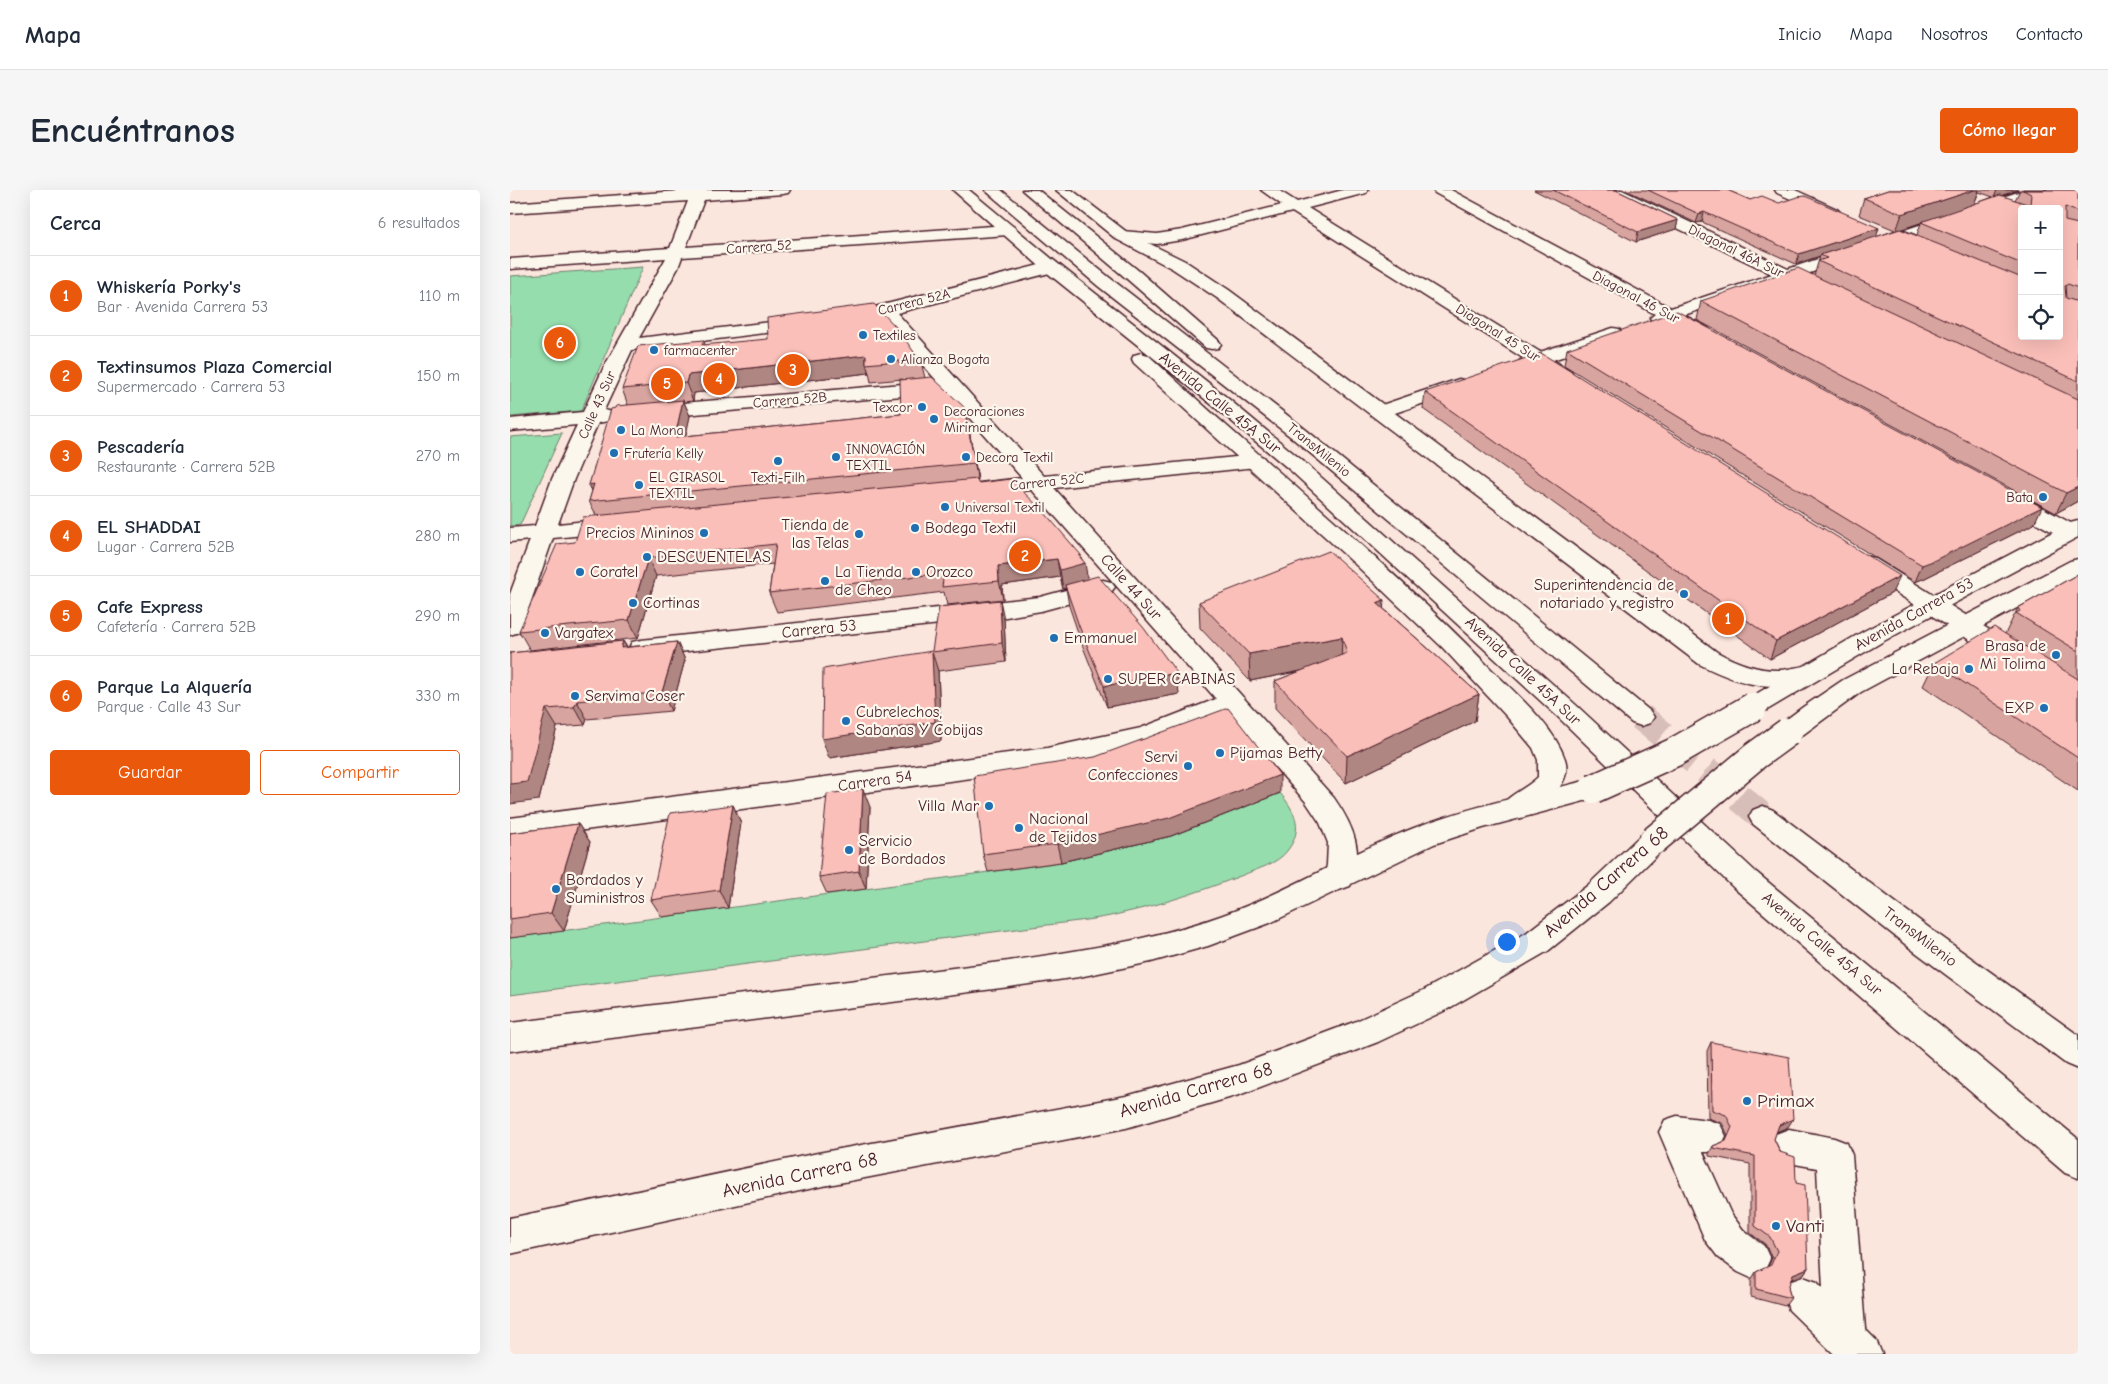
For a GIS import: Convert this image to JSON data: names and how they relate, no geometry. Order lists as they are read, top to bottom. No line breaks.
{"streets":{"main road":["Carrera 52","Diagonal 46A Sur","Diagonal 46 Sur","Carrera 52A","Diagonal 45 Sur","Carrera 52B","Avenida Calle 45A Sur","Calle 43 Sur","TransMilenio","Carrera 52C","Calle 44 Sur","Avenida Carrera 53","Carrera 53","Carrera 54","Avenida Carrera 68"]},"crossings":[["Carrera 52","Avenida Calle 45A Sur"],["Carrera 52","Calle 43 Sur"],["Carrera 52A","Avenida Calle 45A Sur"],["Carrera 52A","Calle 44 Sur"],["Carrera 52B","Calle 43 Sur"],["Carrera 52B","Calle 44 Sur"],["Carrera 52C","Calle 44 Sur"],["Calle 44 Sur","Carrera 53"],["Calle 44 Sur","Carrera 54"],["Avenida Carrera 53","Avenida Carrera 68"]],"places":["Textiles","farmacenter","Alianza Bogota","Texcor","Decoraciones Mirimar","La Mona","Frutería Kelly","INNOVACIÓN TEXTIL","Decora Textil","Texti-Filh","EL GIRASOL TEXTIL","Bata","Universal Textil","Bodega Textil","Precios Mininos","Tienda de las Telas","DESCUENTELAS","Coratel","Orozco","La Tienda de Cheo","Superintendencia de notariado y registro","Cortinas","Vargatex","Emmanuel","Brasa de Mi Tolima","La Rebaja","SUPER CABINAS","Servima Coser","EXP","Cubrelechos, Sabanas Y Cobijas","Pijamas Betty","Servi Confecciones","Villa Mar","Nacional de Tejidos","Servicio de Bordados","Bordados y Suministros","Primax","Vanti"],"page":{"header":"Mapa","nav":["Inicio","Mapa","Nosotros","Contacto"],"buttons":["Cómo llegar",["Guardar","Compartir"]],"title":"Encuéntranos","heading":["Cerca","6 resultados"],"map_buttons":["+","−"],"list":[{"mark":"1","name":"Whiskería Porky's","note":"Bar · Avenida Carrera 53","value":"110 m"},{"mark":"2","name":"Textinsumos Plaza Comercial","note":"Supermercado · Carrera 53","value":"150 m"},{"mark":"3","name":"Pescadería","note":"Restaurante · Carrera 52B","value":"270 m"},{"mark":"4","name":"EL SHADDAI","note":"Lugar · Carrera 52B","value":"280 m"},{"mark":"5","name":"Cafe Express","note":"Cafetería · Carrera 52B","value":"290 m"},{"mark":"6","name":"Parque La Alquería","note":"Parque · Calle 43 Sur","value":"330 m"}],"pins":["6","3","4","5","2","1"]}}
